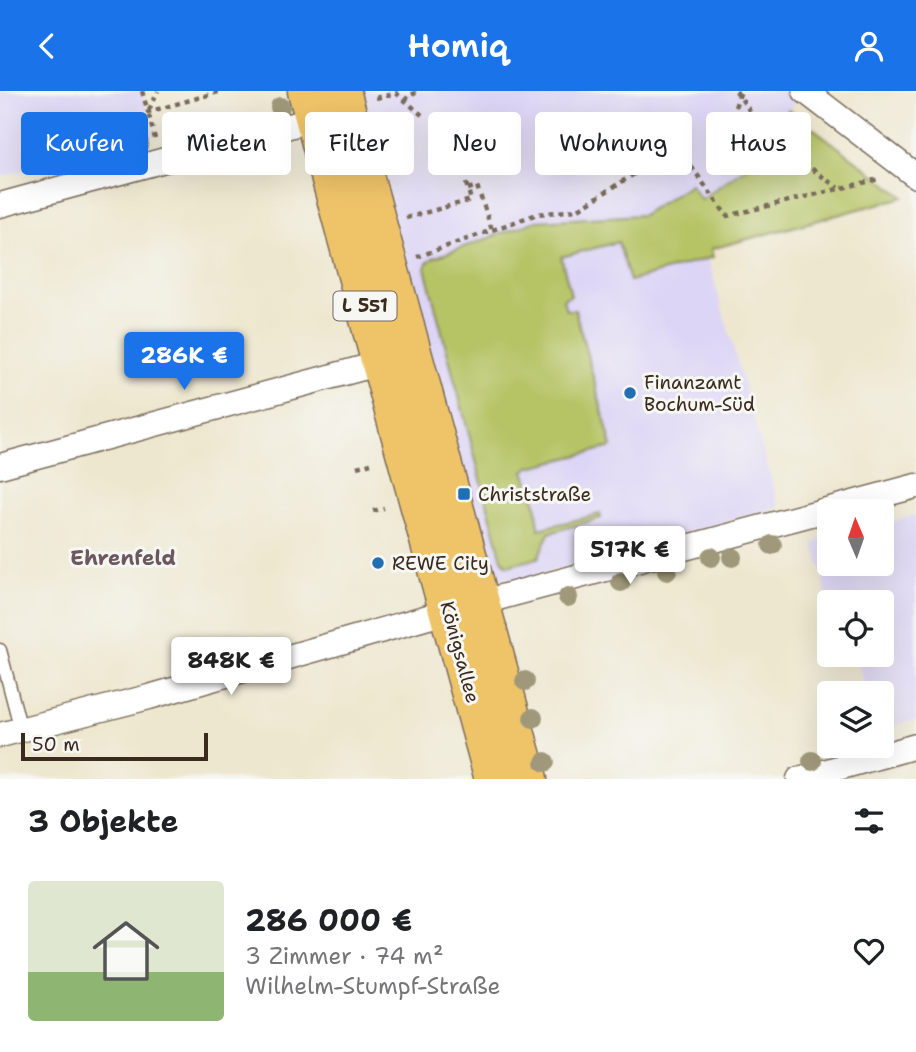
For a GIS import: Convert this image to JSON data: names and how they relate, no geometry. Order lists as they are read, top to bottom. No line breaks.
{"streets":{"main road":["L 551","Königsallee"]},"districts":["Ehrenfeld"],"places":{"other":["Finanzamt Bochum-Süd","REWE City"],"transit":["Christstraße"]},"scale_bar":"50 m","north":"top","page":{"header":"Homiq","chip":["Kaufen","Mieten","Filter","Neu","Wohnung","Haus"],"price":["286K €","517K €","848K €"],"scale":"50 m","heading":"3 Objekte","list":[{"name":"286 000 €","note":"3 Zimmer · 74 m² · Wilhelm-Stumpf-Straße"}]}}
